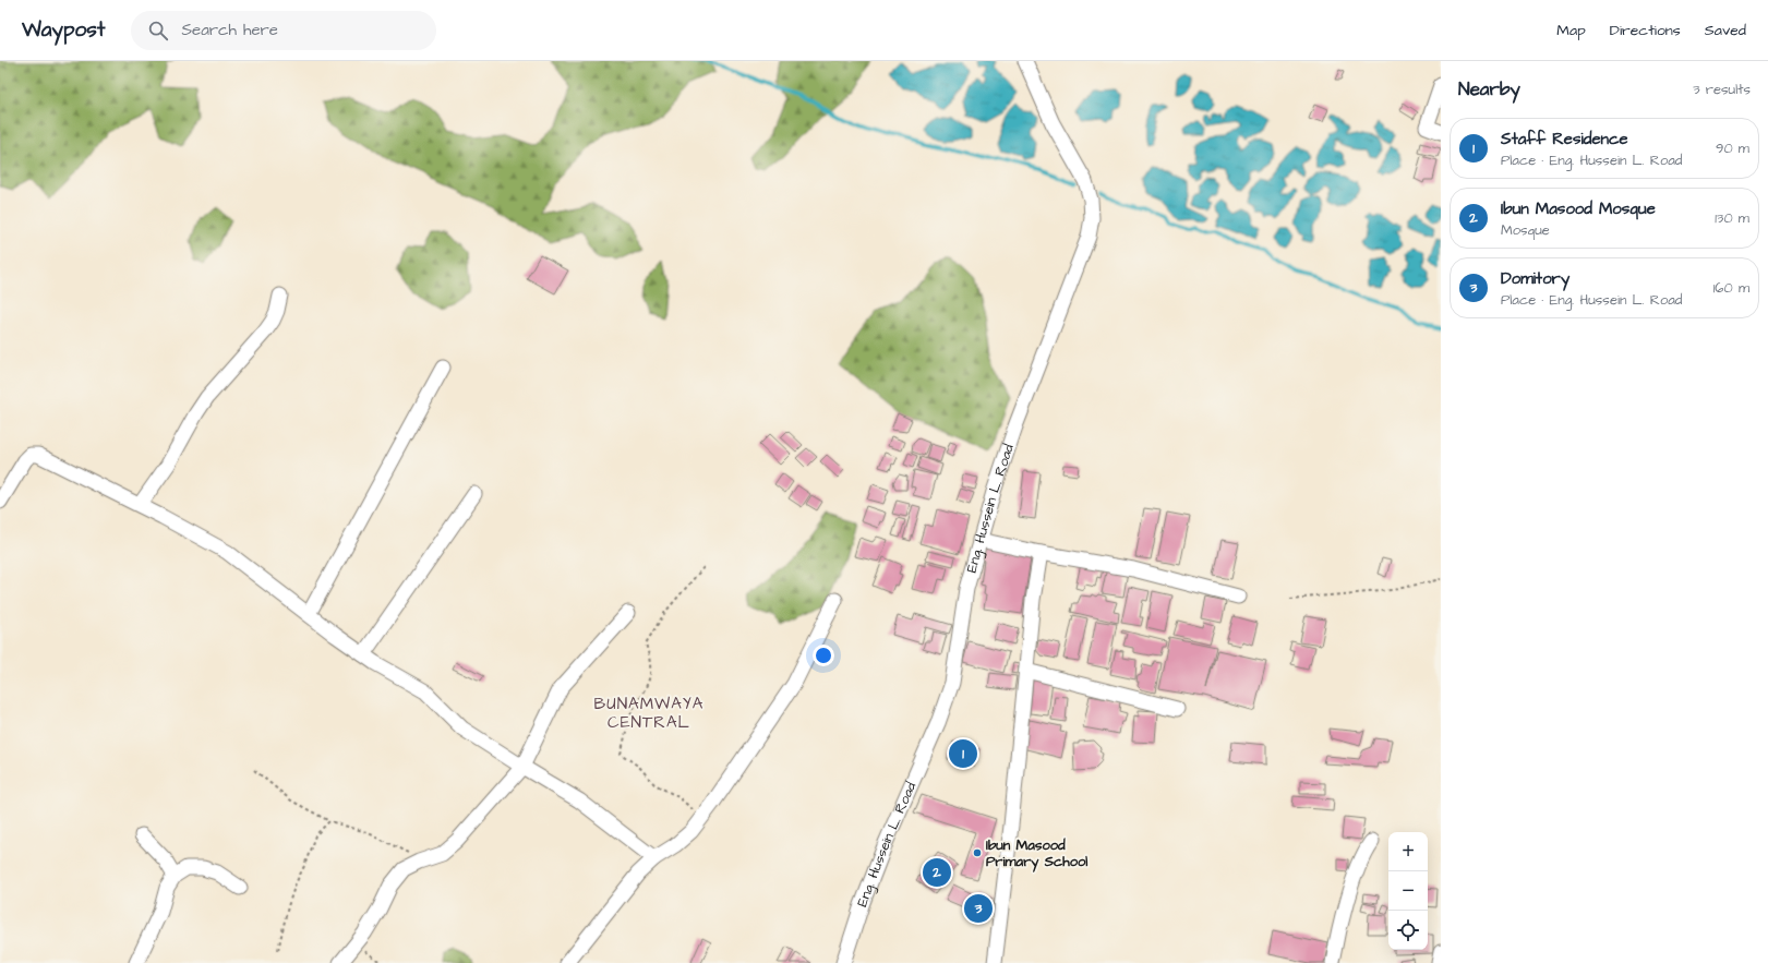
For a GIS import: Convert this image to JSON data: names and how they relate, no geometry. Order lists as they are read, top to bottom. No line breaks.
{"streets":{"street":["Eng. Hussein L. Road"]},"districts":["BUNAMWAYA CENTRAL"],"places":["Ibun Masood Primary School"],"page":{"header":"Waypost","search":"Search here","nav":["Map","Directions","Saved"],"heading":["Nearby","3 results"],"list":[{"mark":"1","name":"Staff Residence","note":"Place · Eng. Hussein L. Road","value":"90 m"},{"mark":"2","name":"Ibun Masood Mosque","note":"Mosque","value":"130 m"},{"mark":"3","name":"Domitory","note":"Place · Eng. Hussein L. Road","value":"160 m"}],"pins":["1","2","3"],"map_buttons":["+","−"]}}
